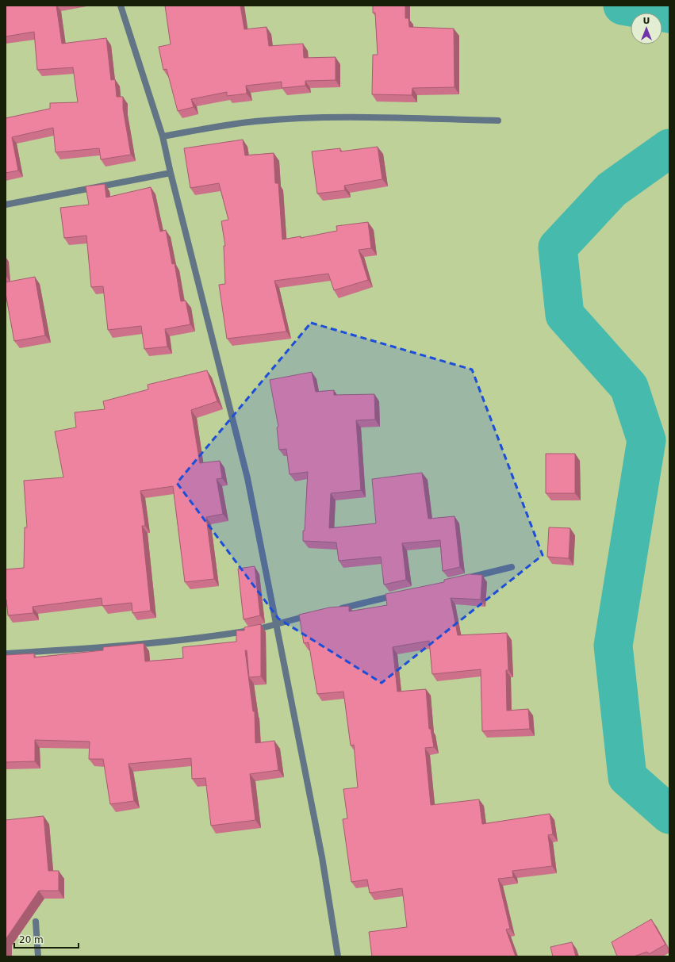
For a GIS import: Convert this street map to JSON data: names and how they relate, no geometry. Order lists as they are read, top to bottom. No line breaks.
{"scale_bar":"20 m","north":"top"}
